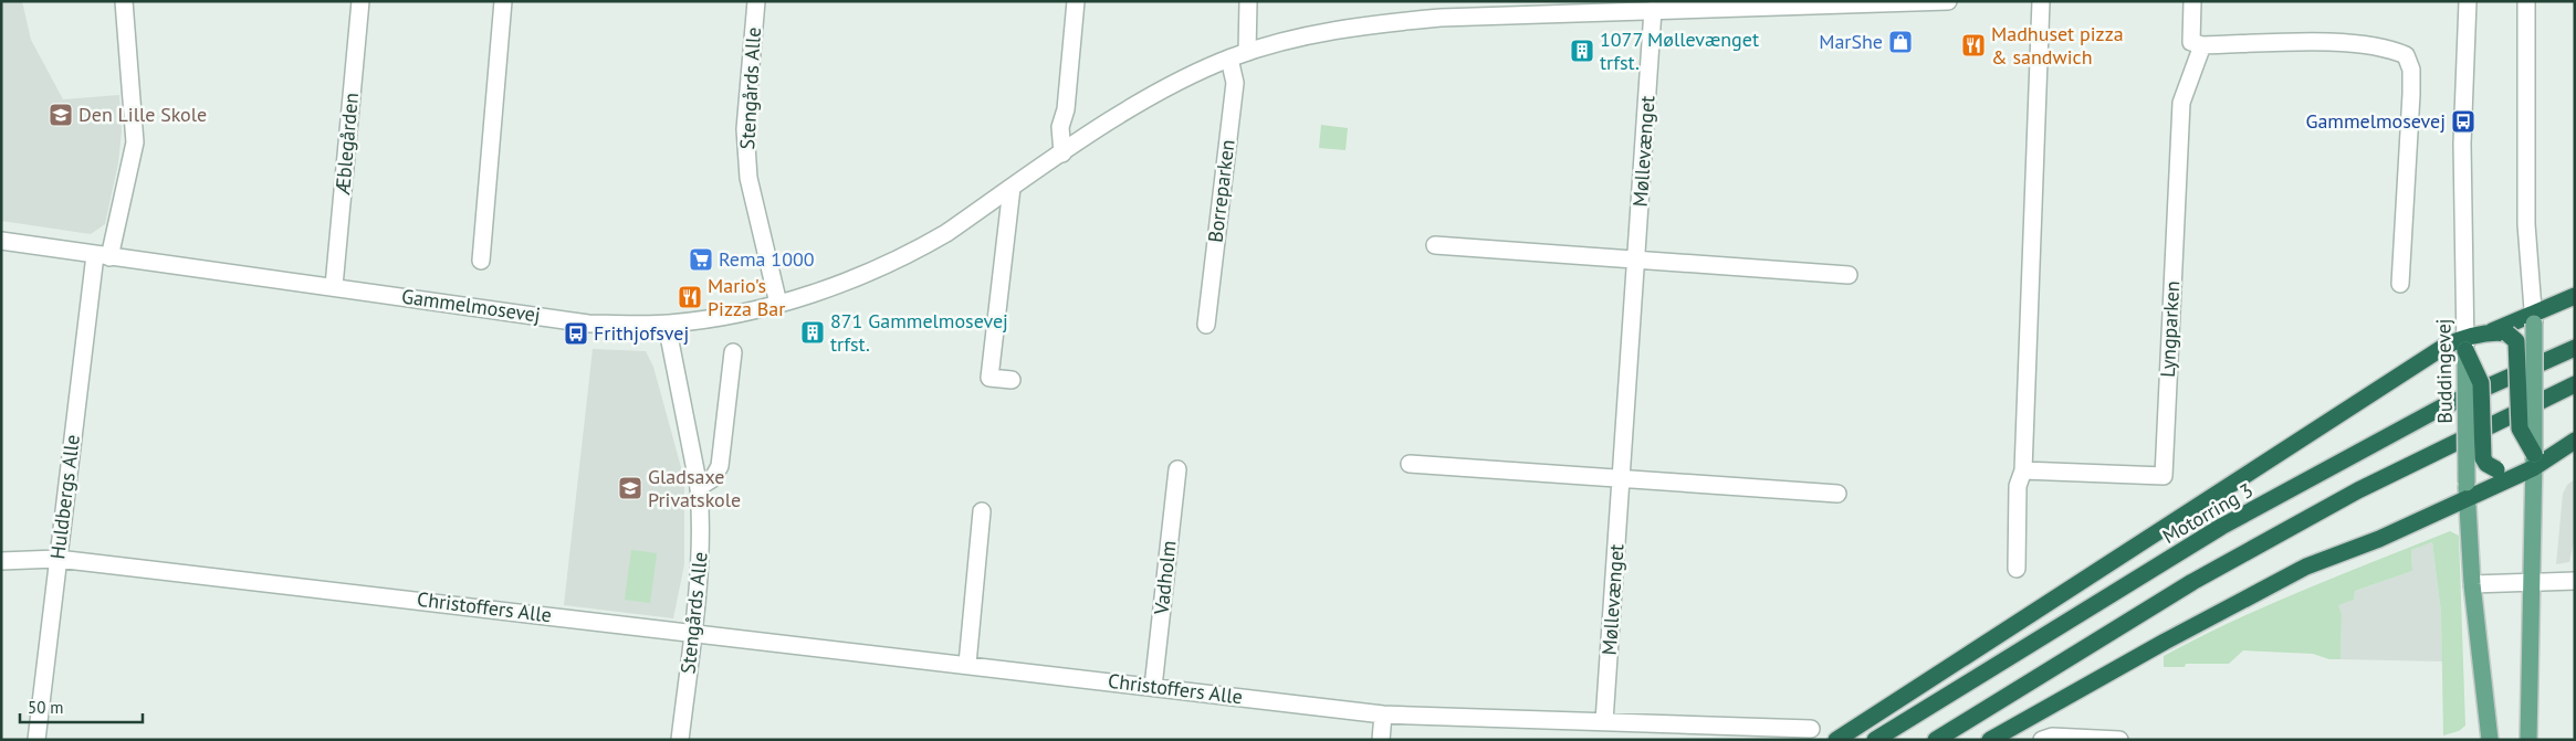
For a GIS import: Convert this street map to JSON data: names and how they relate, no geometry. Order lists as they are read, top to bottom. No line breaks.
{"streets":{"highway":["Motorring 3"],"main road":["Buddingevej"],"street":["Stengårds Alle","Æblegården","Møllevænget","Borreparken","Gammelmosevej","Lyngparken","Huldbergs Alle","Vadholm","Christoffers Alle"]},"crossings":[["Stengårds Alle","Gammelmosevej"],["Stengårds Alle","Christoffers Alle"],["Æblegården","Gammelmosevej"],["Møllevænget","Gammelmosevej"],["Møllevænget","Christoffers Alle"],["Borreparken","Gammelmosevej"],["Gammelmosevej","Huldbergs Alle"],["Huldbergs Alle","Christoffers Alle"],["Vadholm","Christoffers Alle"]],"places":{"shop":["MarShe"],"restaurant":["Madhuset pizza & sandwich","Mario's Pizza Bar"],"building":["1077 Møllevænget trfst.","871 Gammelmosevej trfst."],"school or university":["Den Lille Skole","Gladsaxe Privatskole"],"bus stop":["Gammelmosevej","Frithjofsvej"],"supermarket":["Rema 1000"]},"scale_bar":"50 m"}
